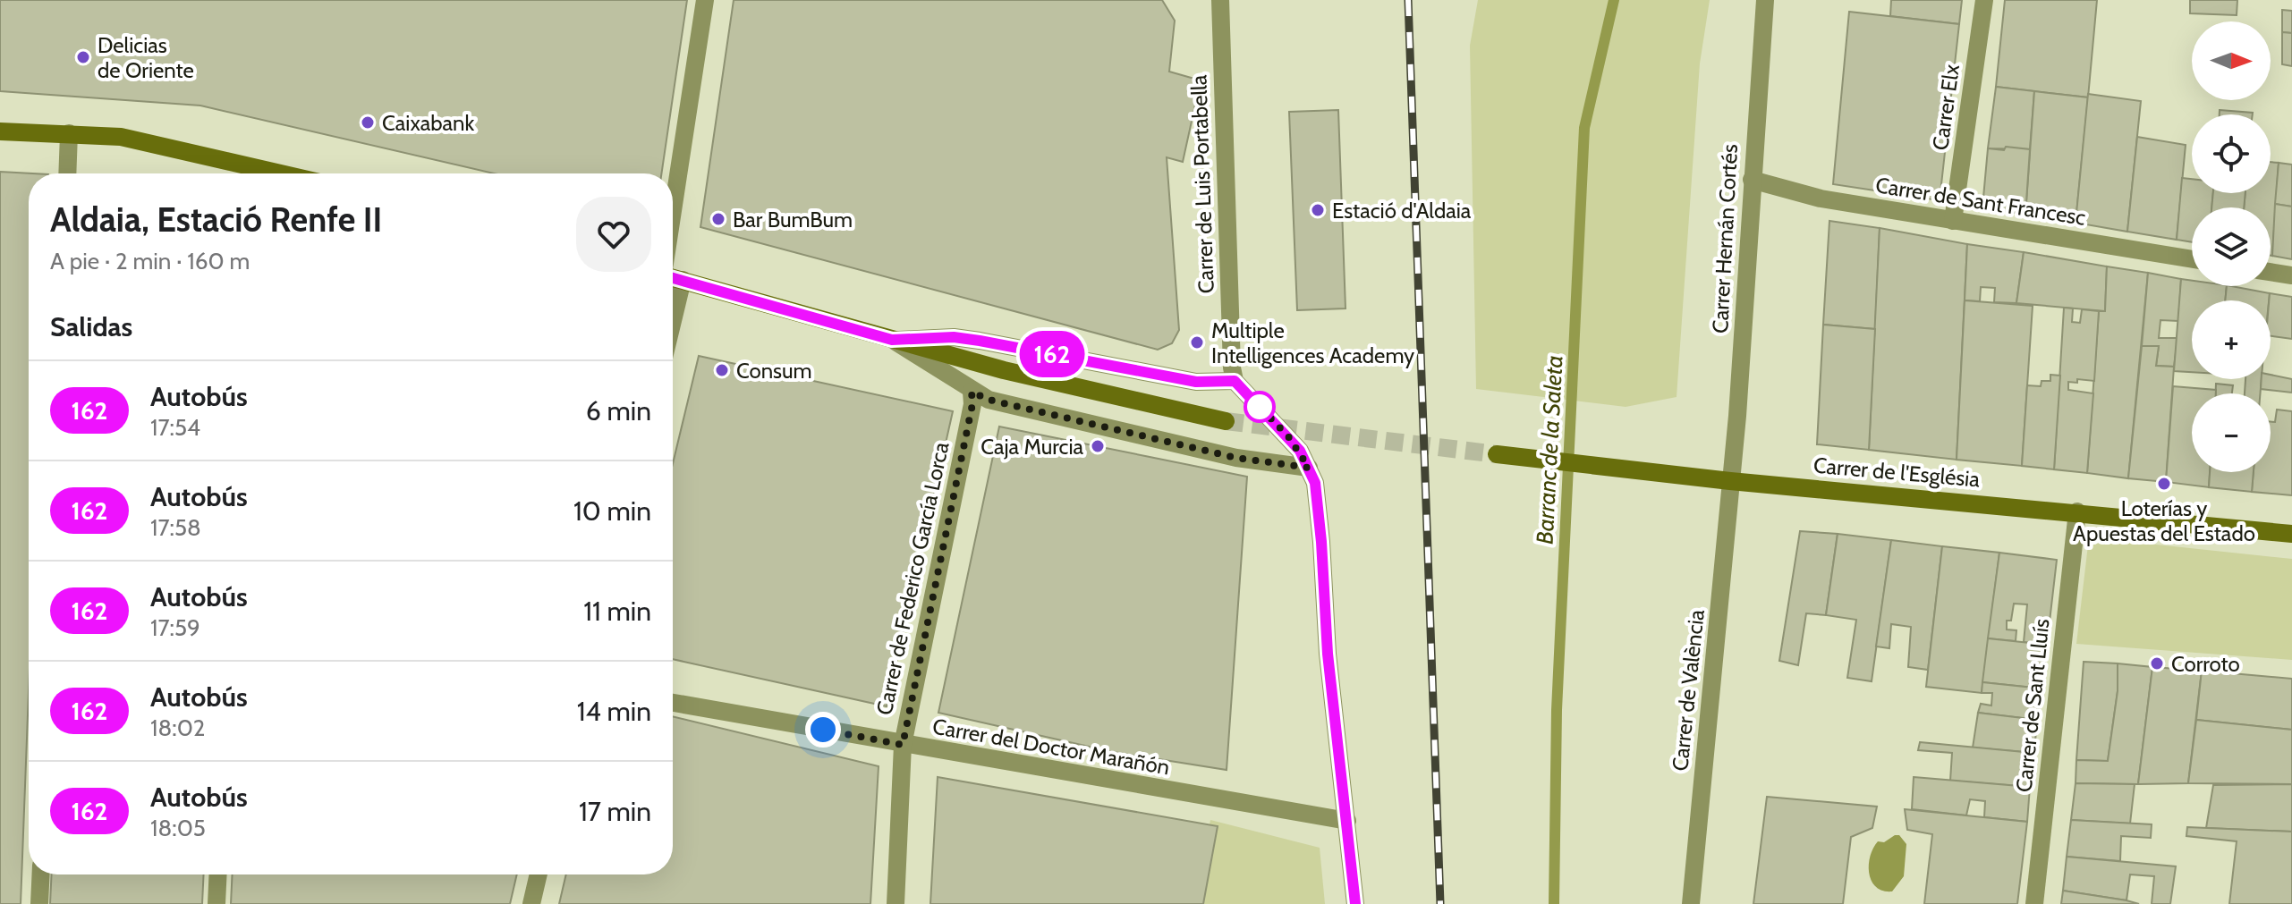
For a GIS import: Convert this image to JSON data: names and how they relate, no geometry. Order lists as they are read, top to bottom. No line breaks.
{"streets":{"street":["Carrer Elx","Carrer de Luis Portabella","Carrer de Sant Francesc","Carrer Hernán Cortés","Carrer de l'Església","Carrer de Federico García Lorca","Carrer de València","Carrer de Sant Lluís","Carrer del Doctor Marañón"]},"crossings":[["Carrer Elx","Carrer de Sant Francesc"],["Carrer de Sant Francesc","Carrer Hernán Cortés"],["Carrer Hernán Cortés","Carrer de l'Església"],["Carrer Hernán Cortés","Carrer de València"],["Carrer de l'Església","Carrer de València"],["Carrer de l'Església","Carrer de Sant Lluís"],["Carrer de Federico García Lorca","Carrer del Doctor Marañón"]],"water":["Barranc de la Saleta"],"places":["Delicias de Oriente","Caixabank","Estació d'Aldaia","Bar BumBum","Multiple Intelligences Academy","Consum","Caja Murcia","Loterías y Apuestas del Estado","Corroto"],"lines":["bus line 162"],"north":"right","page":{"on_map":"162","map_buttons":["+","−"],"heading":[["Aldaia, Estació Renfe II","A pie · 2 min · 160 m"],"Salidas"],"list":[{"mark":"162","name":"Autobús","note":"17:54","value":"6 min"},{"mark":"162","name":"Autobús","note":"17:58","value":"10 min"},{"mark":"162","name":"Autobús","note":"17:59","value":"11 min"},{"mark":"162","name":"Autobús","note":"18:02","value":"14 min"},{"mark":"162","name":"Autobús","note":"18:05","value":"17 min"}]}}
